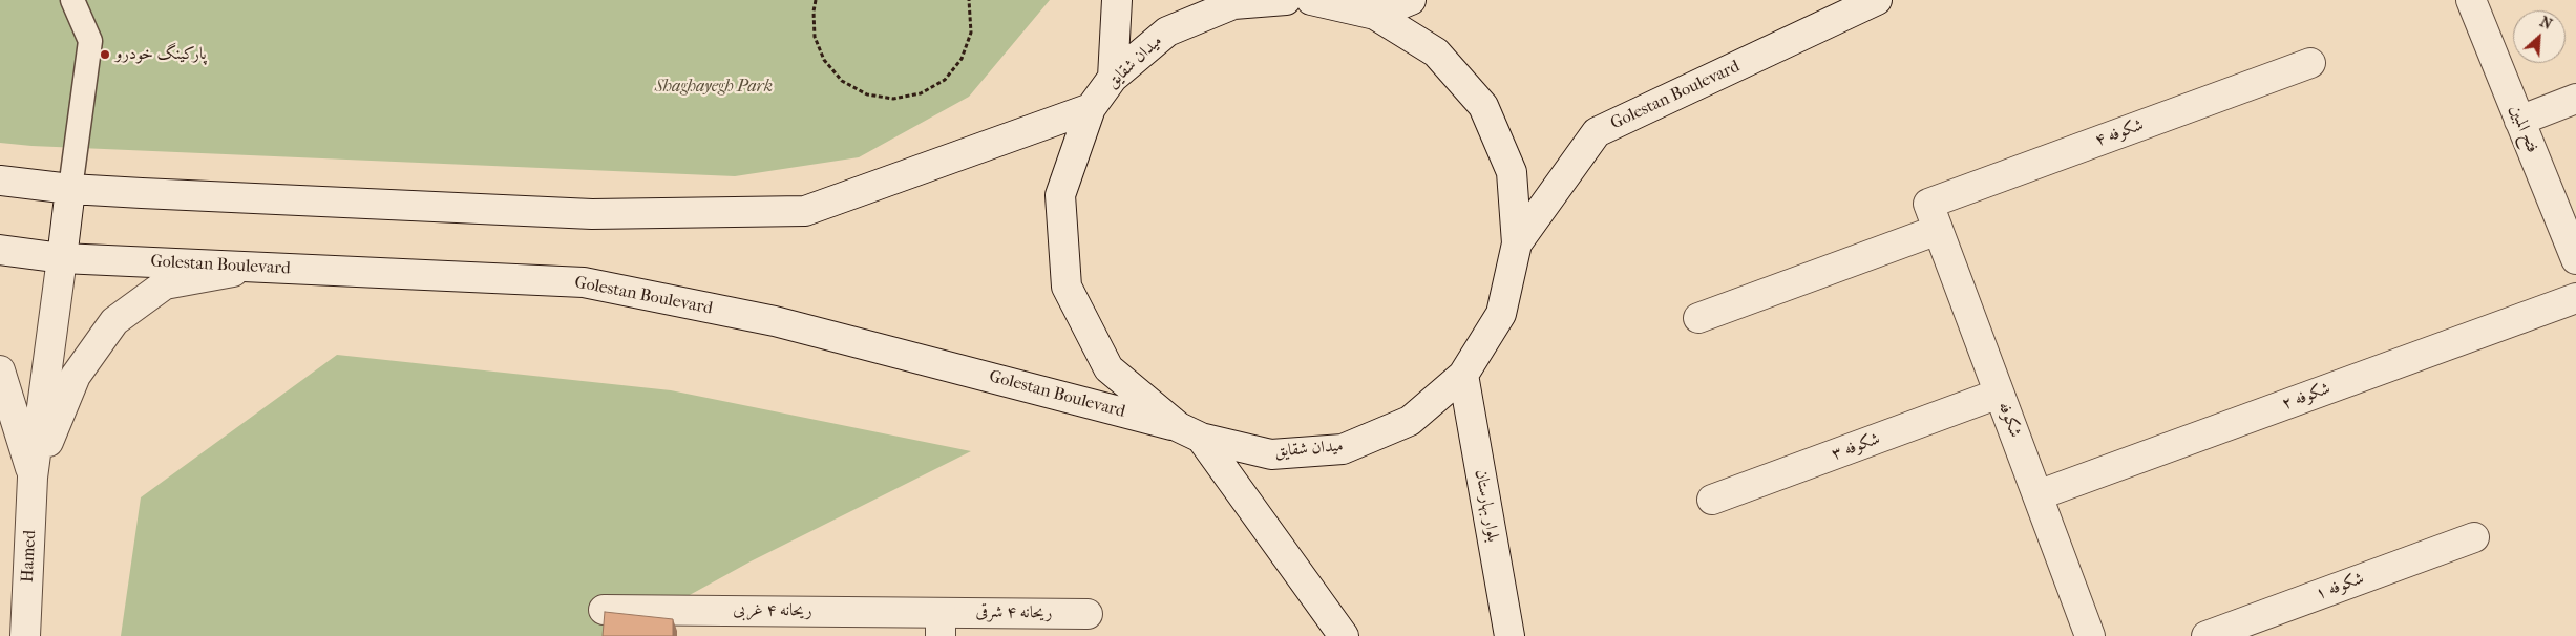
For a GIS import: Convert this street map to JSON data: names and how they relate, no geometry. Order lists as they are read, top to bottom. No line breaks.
{"streets":{"main road":["میدان شقایق","Golestan Boulevard","فتح المبین","شکوفه ۴","شکوفه ۲","شکوفه","شکوفه ۳","بلوار بهارستان","Hamed","شکوفه ۱","ریحانه ۴ غربی","ریحانه ۴ شرقی"]},"crossings":[["میدان شقایق","Golestan Boulevard"],["میدان شقایق","بلوار بهارستان"],["Golestan Boulevard","Hamed"],["شکوفه ۴","شکوفه"],["شکوفه ۲","شکوفه"],["شکوفه","شکوفه ۳"],["ریحانه ۴ غربی","ریحانه ۴ شرقی"]],"parks":["Shaghayegh Park"],"places":["پارکینگ خودرو"],"north":"top right"}
